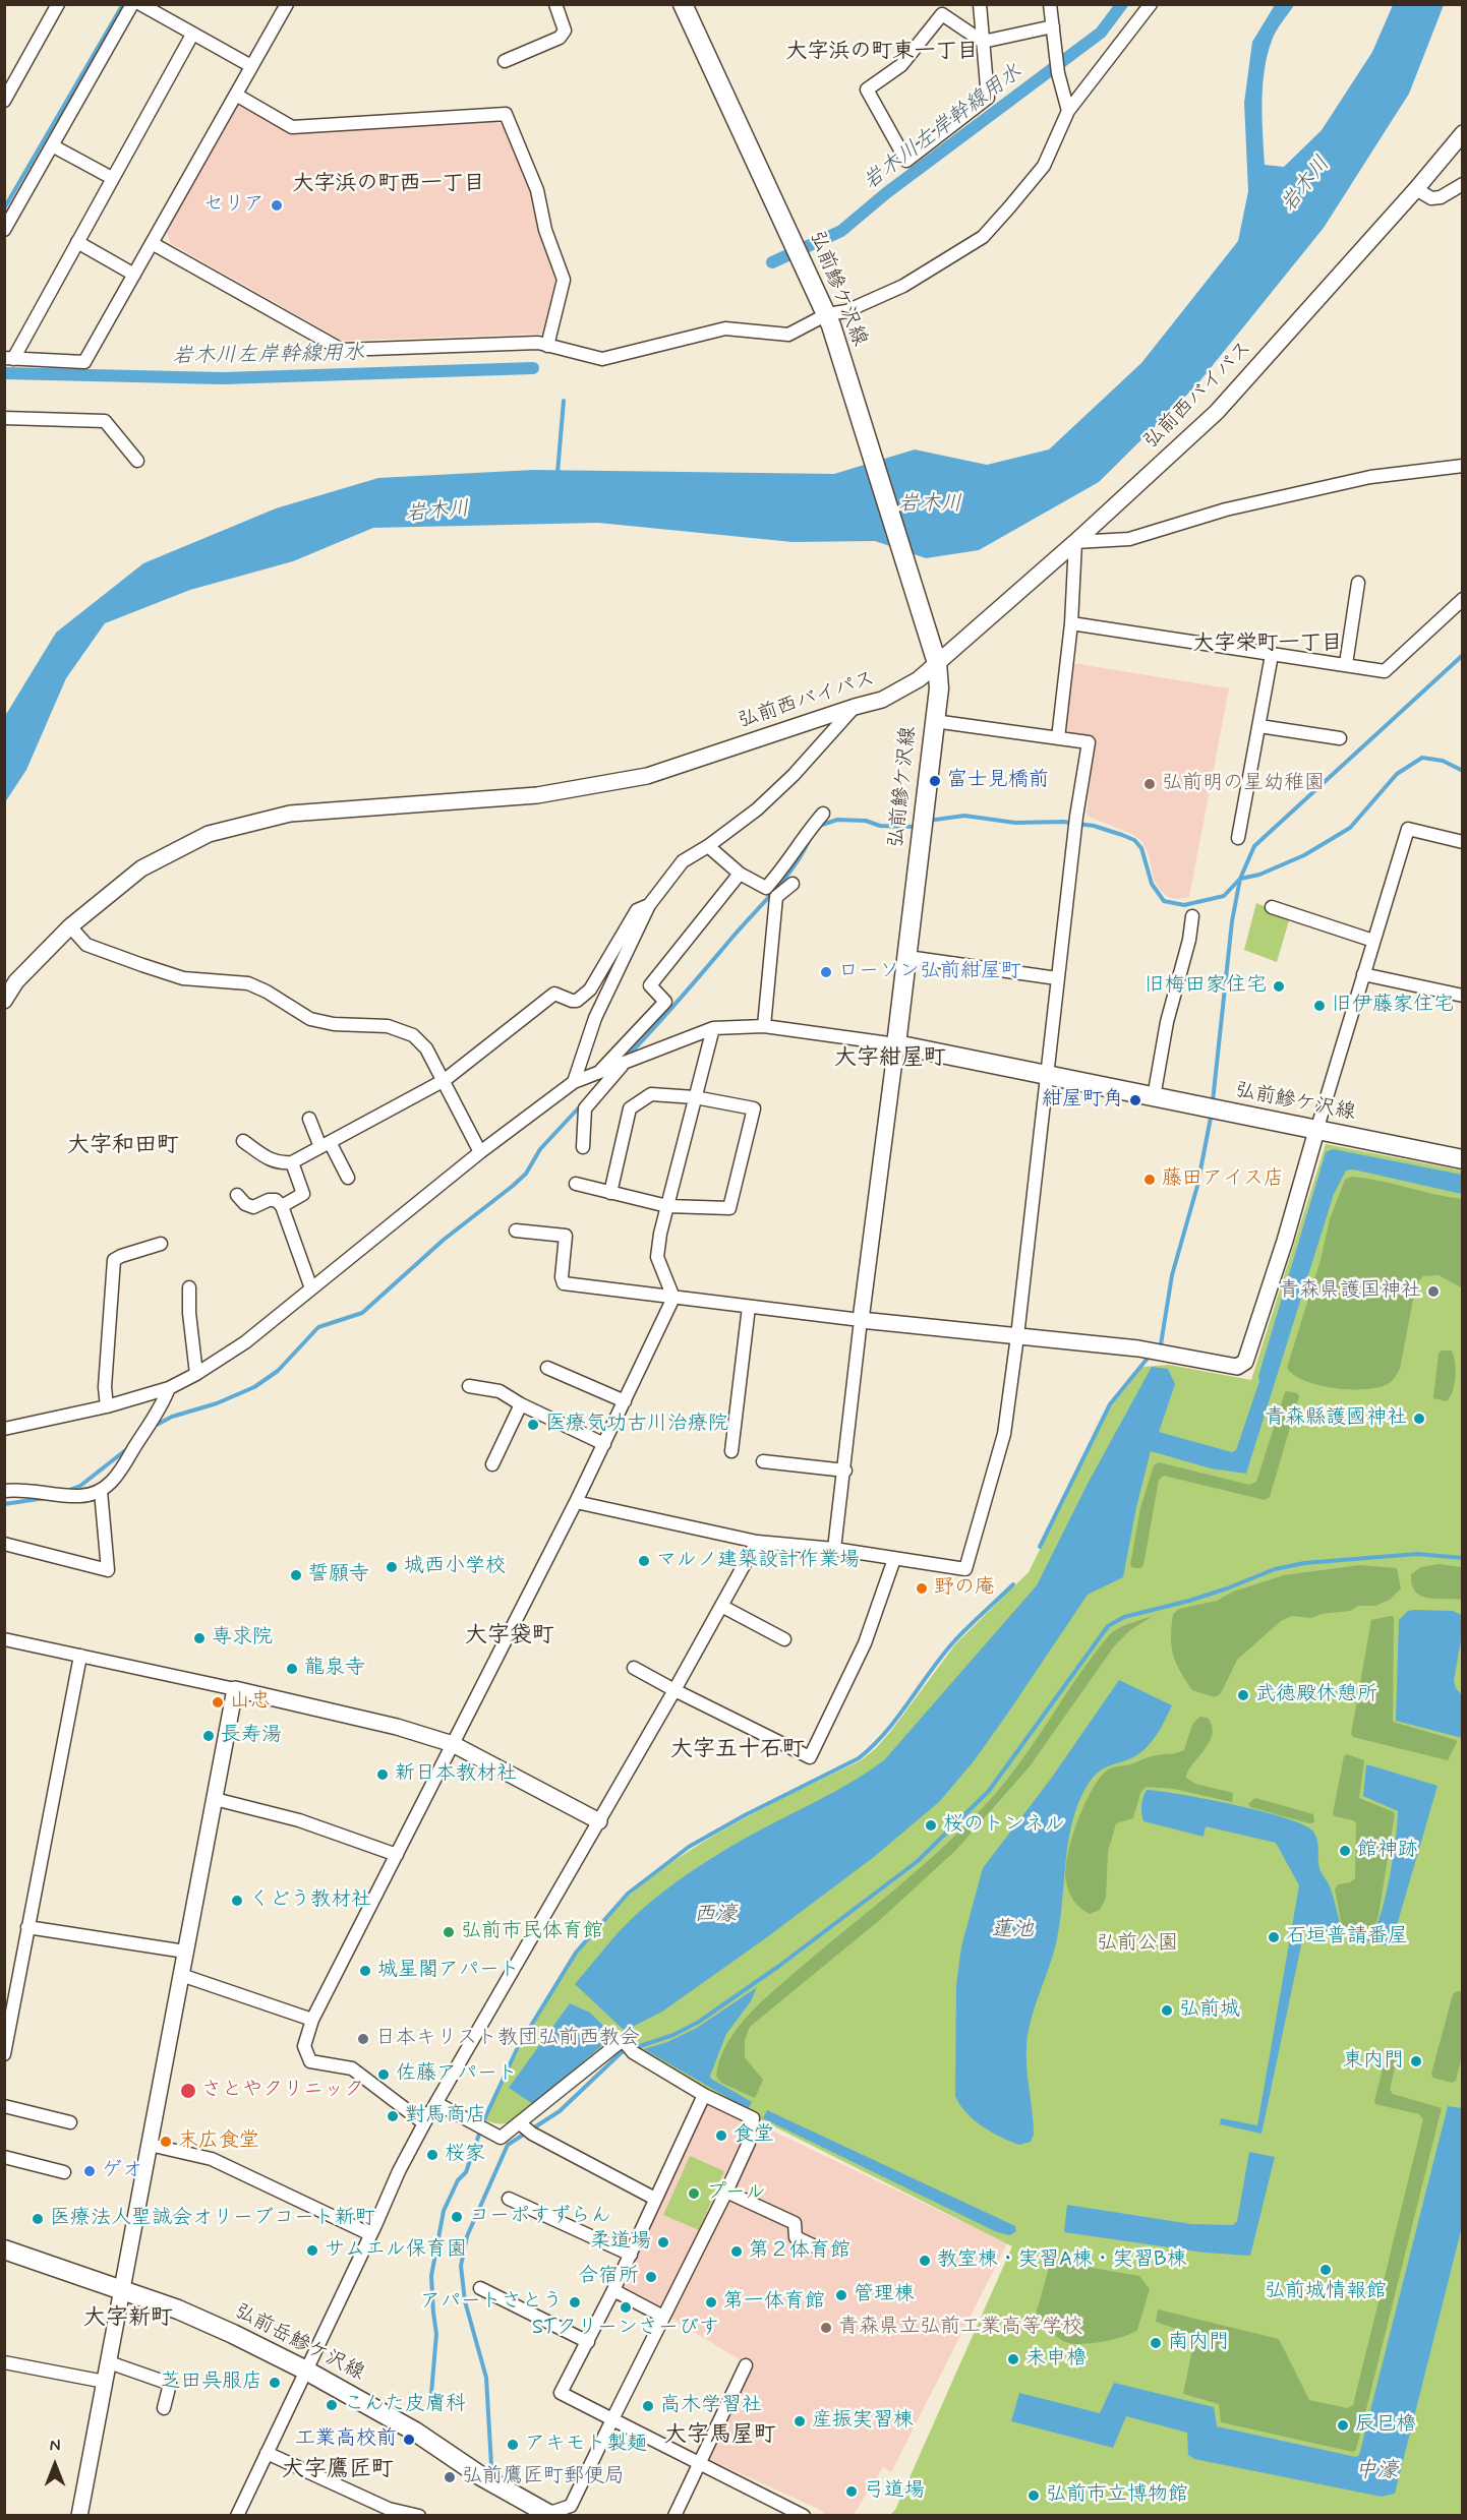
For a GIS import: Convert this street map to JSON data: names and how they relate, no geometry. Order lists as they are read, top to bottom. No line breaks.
{"streets":{"main road":["弘前鰺ケ沢線","弘前岳鰺ケ沢線"],"street":["弘前西バイパス"]},"crossings":[["弘前鰺ケ沢線","弘前西バイパス"]],"districts":["大字浜の町東一丁目","大字浜の町西一丁目","大字栄町一丁目","大字紺屋町","大字和田町","大字袋町","大字五十石町","大字新町","大字馬屋町","大字鷹匠町"],"water":["岩木川左岸幹線用水","岩木川","西濠","蓮池","中濠"],"parks":["弘前公園"],"places":["セリア","富士見橋前","弘前明の星幼稚園","ローソン弘前紺屋町","旧梅田家住宅","旧伊藤家住宅","紺屋町角","藤田アイス店","青森県護国神社","青森縣護國神社","医療気功古川治療院","マルノ建築設計作業場","城西小学校","誓願寺","野の庵","専求院","龍泉寺","武徳殿休憩所","山忠","長寿湯","新日本教材社","桜のトンネル","館神跡","くどう教材社","弘前市民体育館","石垣普請番屋","城星閣アパート","弘前城","日本キリスト教団弘前西教会","東内門","佐藤アパート","さとやクリニック","對馬商店","食堂","末広食堂","桜家","ゲオ","プール","コーポすずらん","医療法人聖誠会オリーブコート新町","柔道場","サムエル保育園","第２体育館","教室棟・実習A棟・実習B棟","弘前城情報館","合宿所","管理棟","アパートさとう","第一体育館","STクリーンさーびす","青森県立弘前工業高等学校","南内門","未申櫓","芝田呉服店","こんた皮膚科","高木学習社","産振実習棟","辰巳櫓","工業高校前","アキモト製麺","弘前鷹匠町郵便局","弓道場","弘前市立博物館"],"north":"top"}
